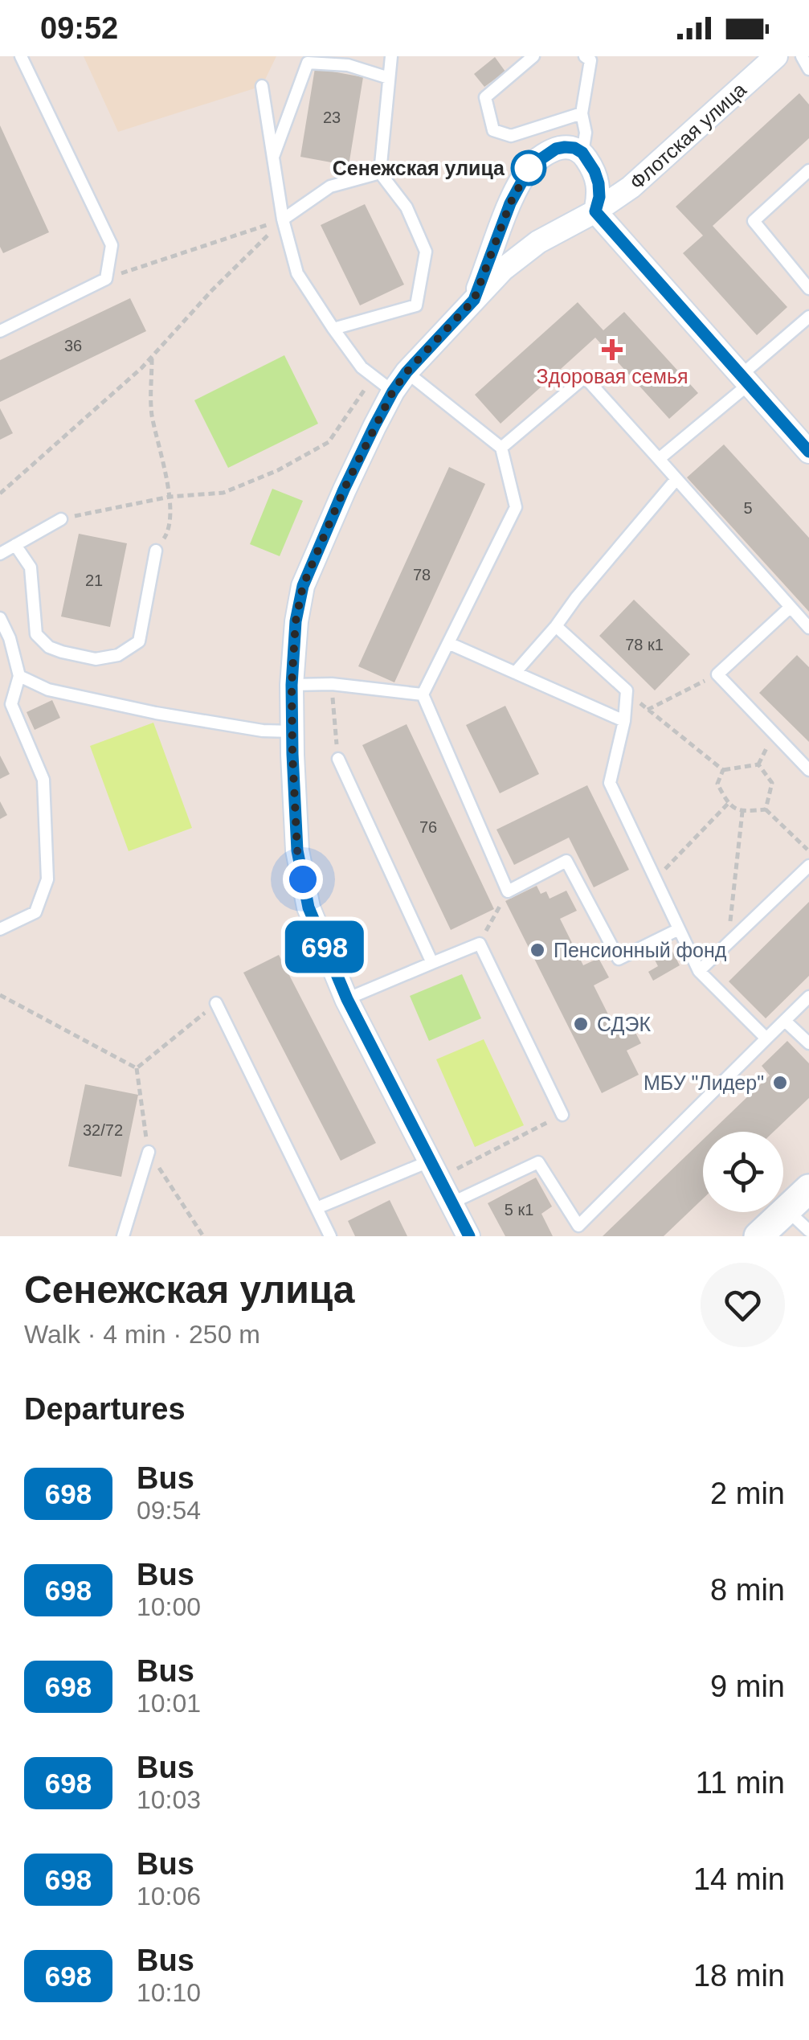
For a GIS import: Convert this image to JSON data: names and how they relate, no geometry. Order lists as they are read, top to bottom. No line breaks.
{"streets":{"street":["Флотская улица"]},"places":{"other":["Сенежская улица","Пенсионный фонд","СДЭК","МБУ \"Лидер\""],"health":["Здоровая семья"]},"lines":["bus line 698"],"house_numbers":["23","36","5","78","21","78 к1","76","32/72","5 к1"],"page":{"status":"09:52","on_map":"698","heading":[["Сенежская улица","Walk · 4 min · 250 m"],"Departures"],"list":[{"mark":"698","name":"Bus","note":"09:54","value":"2 min"},{"mark":"698","name":"Bus","note":"10:00","value":"8 min"},{"mark":"698","name":"Bus","note":"10:01","value":"9 min"},{"mark":"698","name":"Bus","note":"10:03","value":"11 min"},{"mark":"698","name":"Bus","note":"10:06","value":"14 min"},{"mark":"698","name":"Bus","note":"10:10","value":"18 min"}]}}
